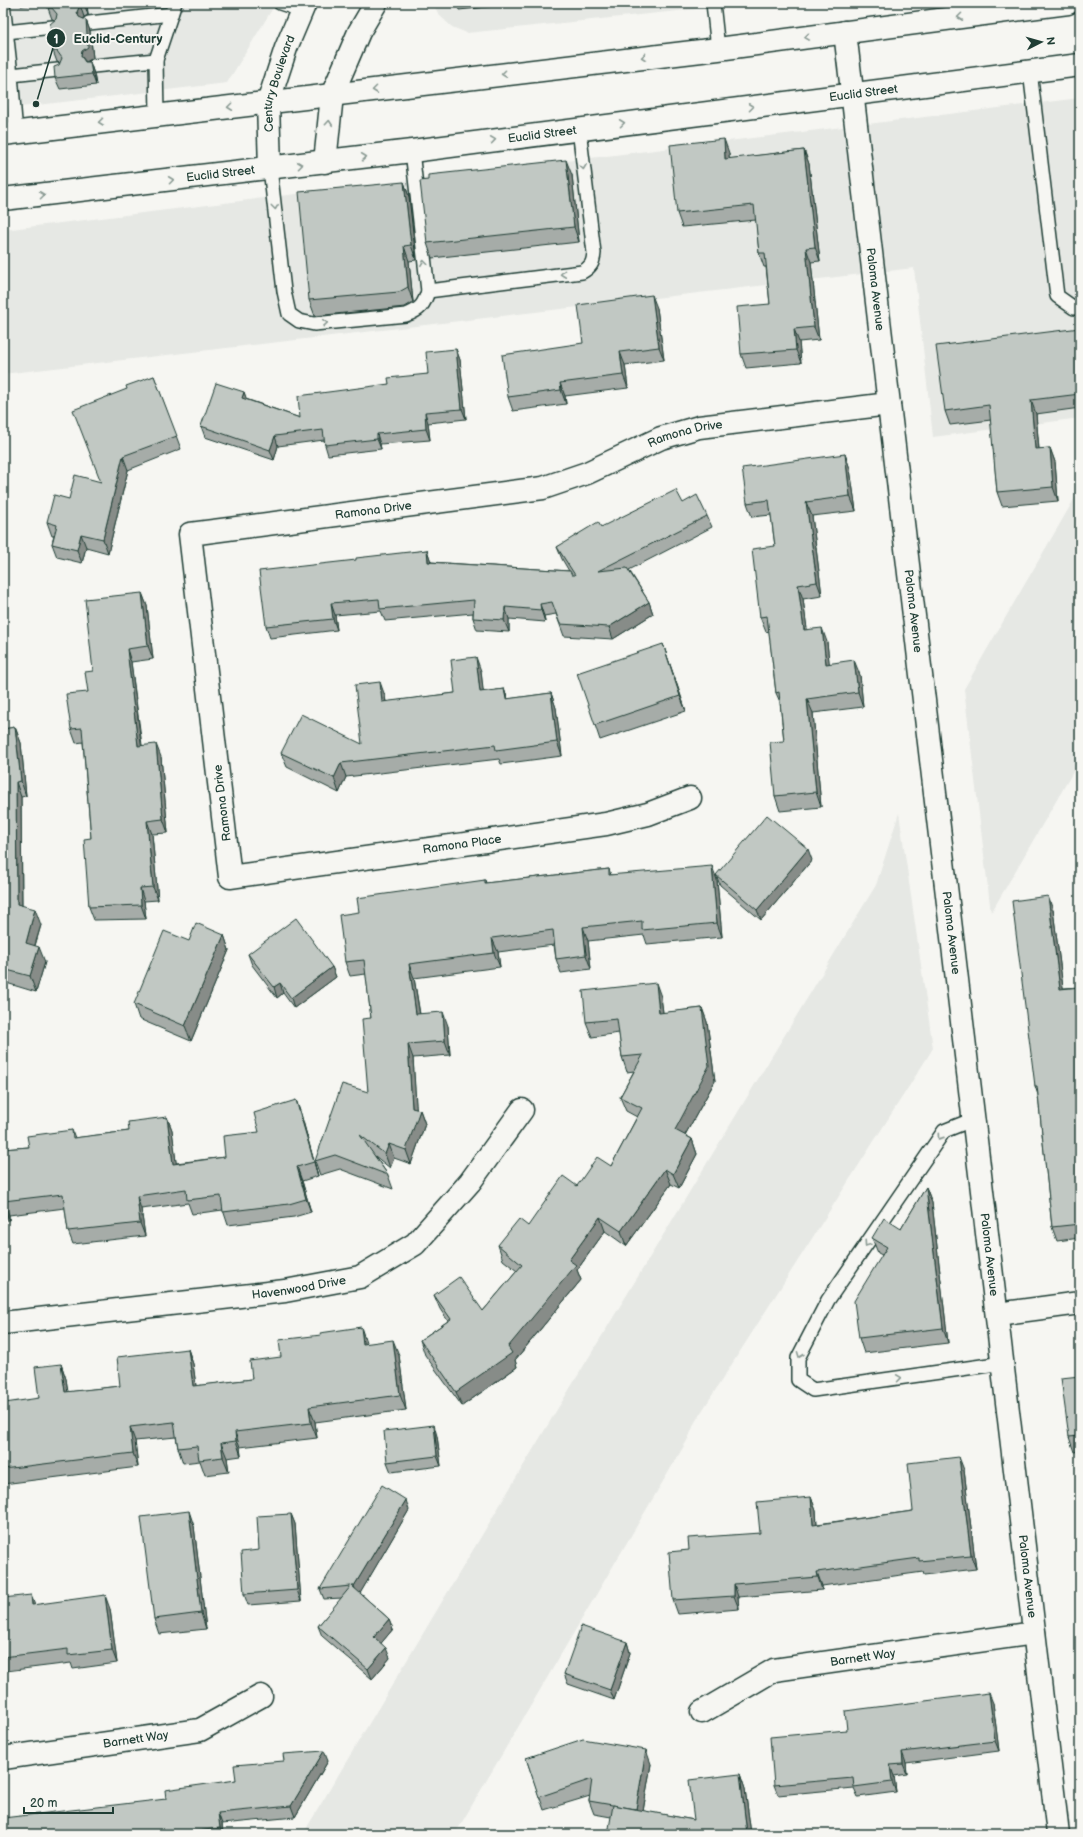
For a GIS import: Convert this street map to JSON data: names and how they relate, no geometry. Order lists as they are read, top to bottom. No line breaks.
{"streets":{"street":["Century Boulevard","Euclid Street","Paloma Avenue","Ramona Drive","Ramona Place","Havenwood Drive","Barnett Way"]},"crossings":[["Century Boulevard","Euclid Street"],["Euclid Street","Paloma Avenue"],["Paloma Avenue","Ramona Drive"],["Paloma Avenue","Barnett Way"],["Ramona Drive","Ramona Place"]],"places":["Euclid-Century"],"scale_bar":"20 m","north":"right"}
